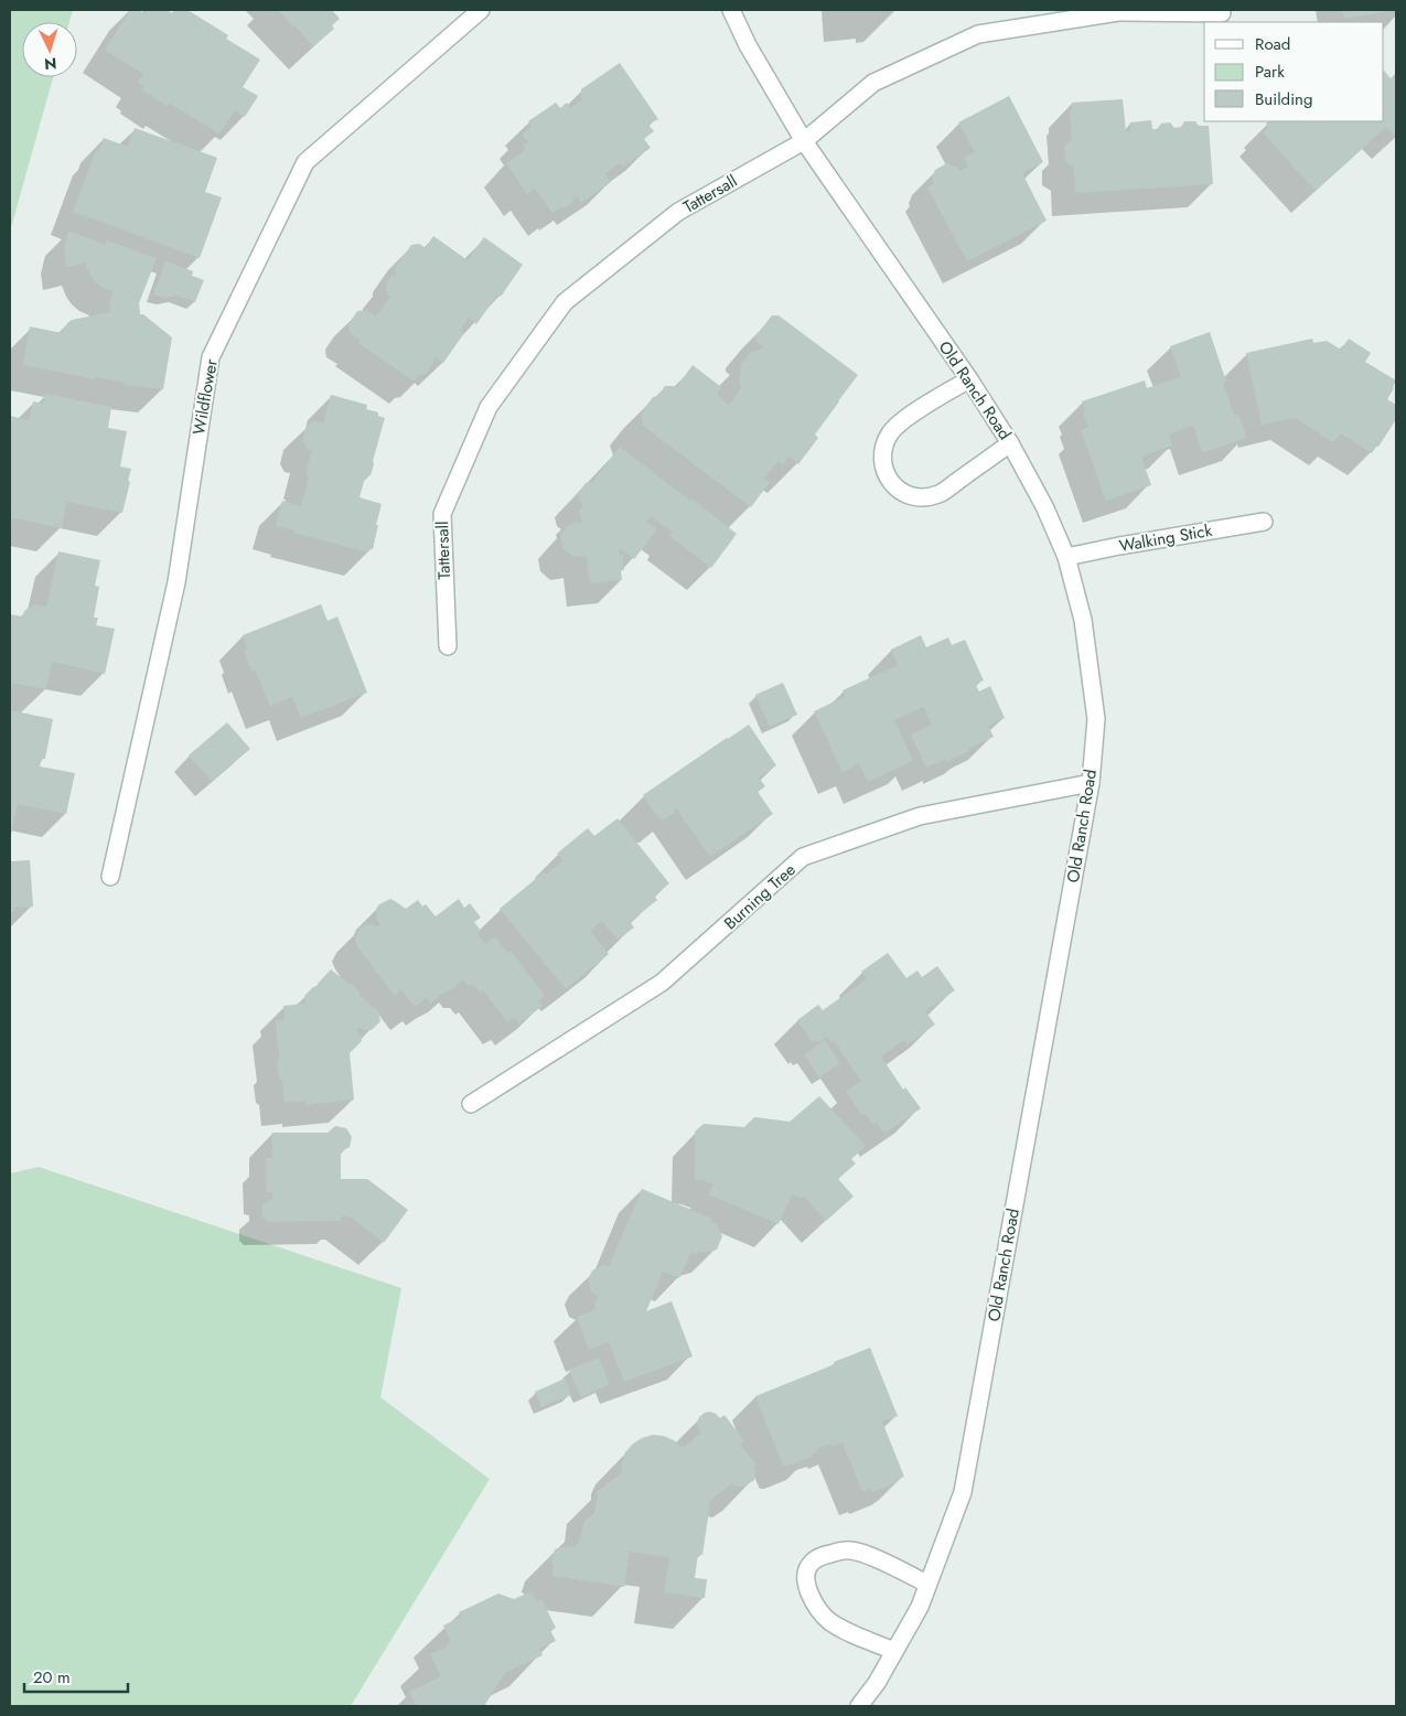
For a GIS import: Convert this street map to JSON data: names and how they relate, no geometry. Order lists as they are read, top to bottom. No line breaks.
{"streets":{"street":["Tattersall","Old Ranch Road","Wildflower","Walking Stick","Burning Tree"]},"crossings":[["Tattersall","Old Ranch Road"],["Old Ranch Road","Walking Stick"],["Old Ranch Road","Burning Tree"]],"legend":["Road","Park","Building"],"scale_bar":"20 m","north":"bottom"}
